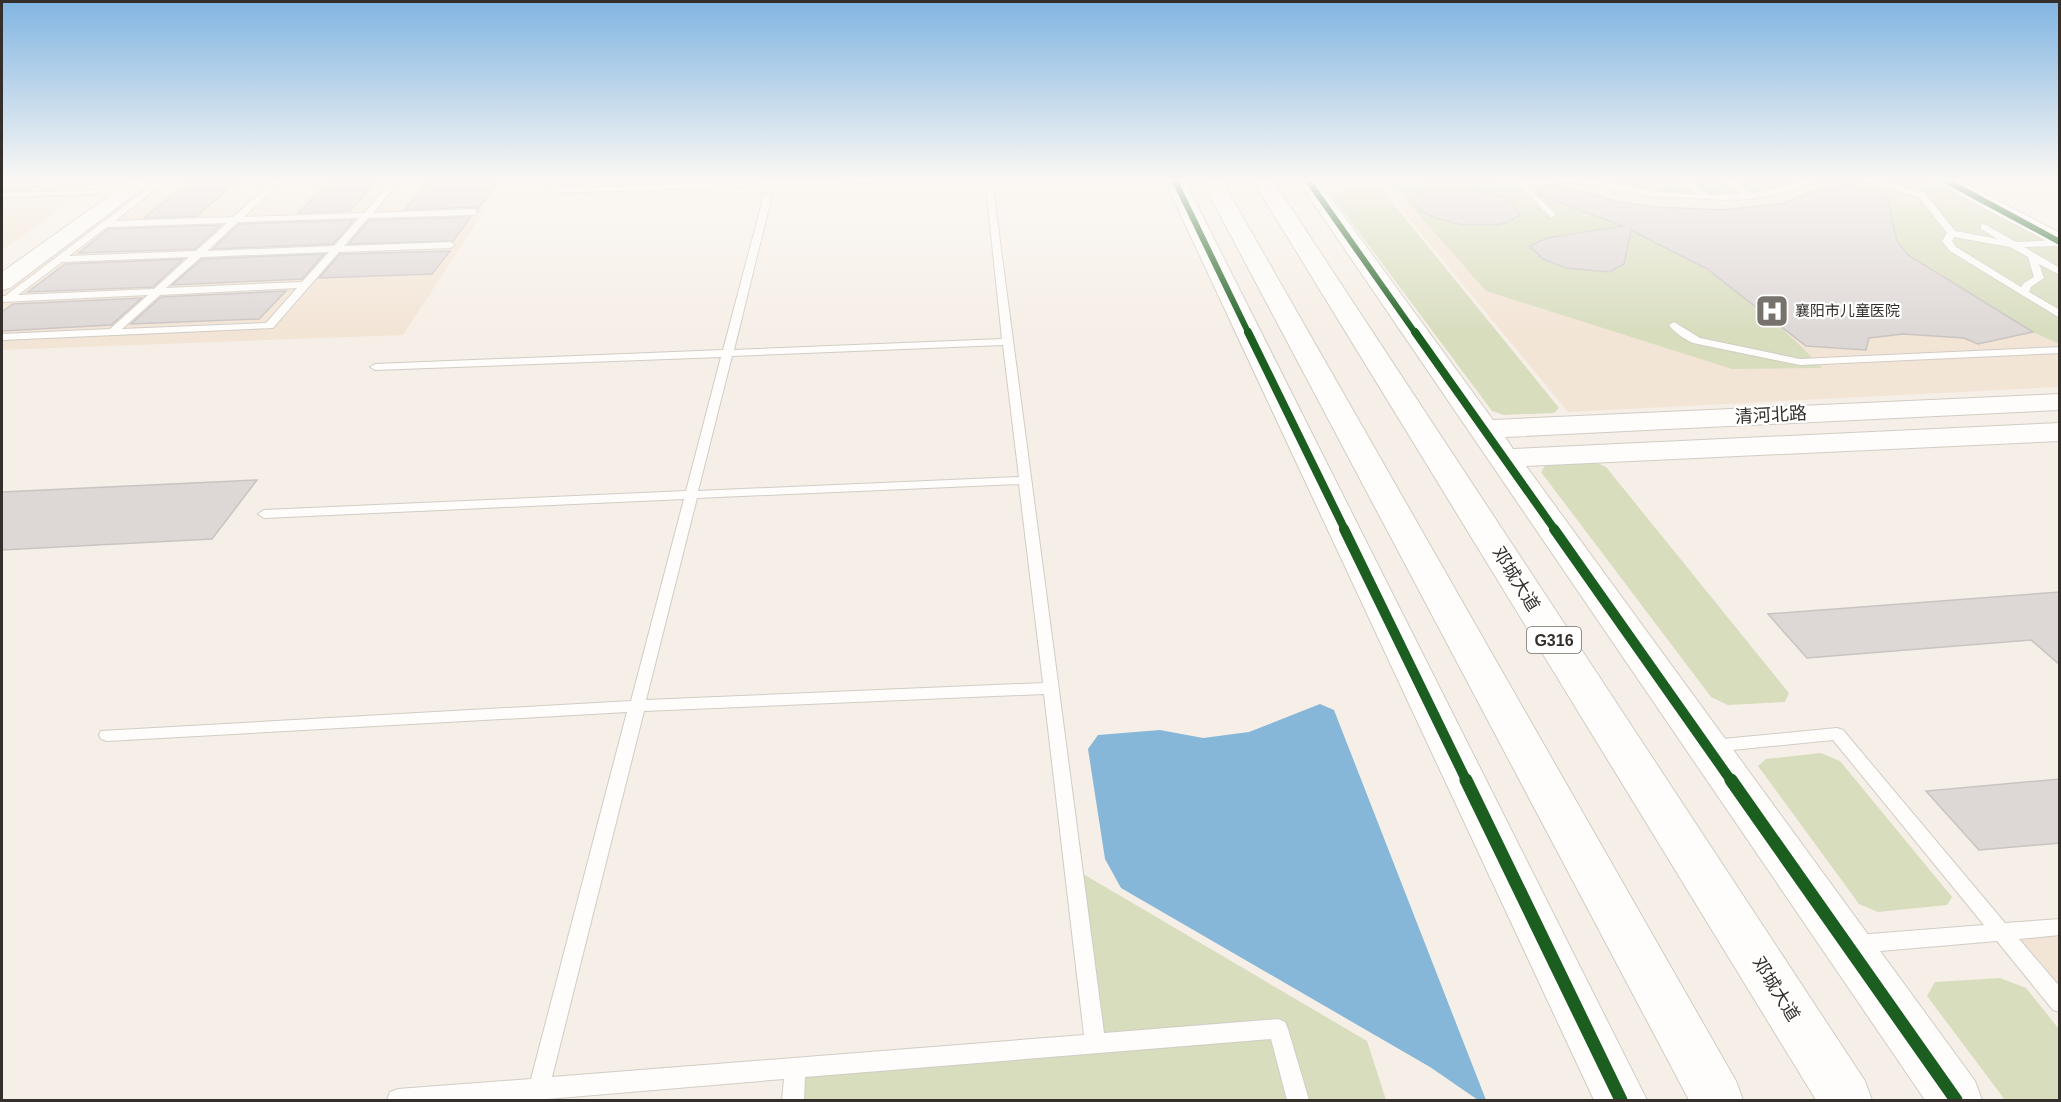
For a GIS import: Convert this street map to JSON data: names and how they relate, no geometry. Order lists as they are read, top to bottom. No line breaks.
{"streets":{"main road":["清河北路","邓城大道","G316"]},"places":{"hospital":["襄阳市儿童医院"]}}
